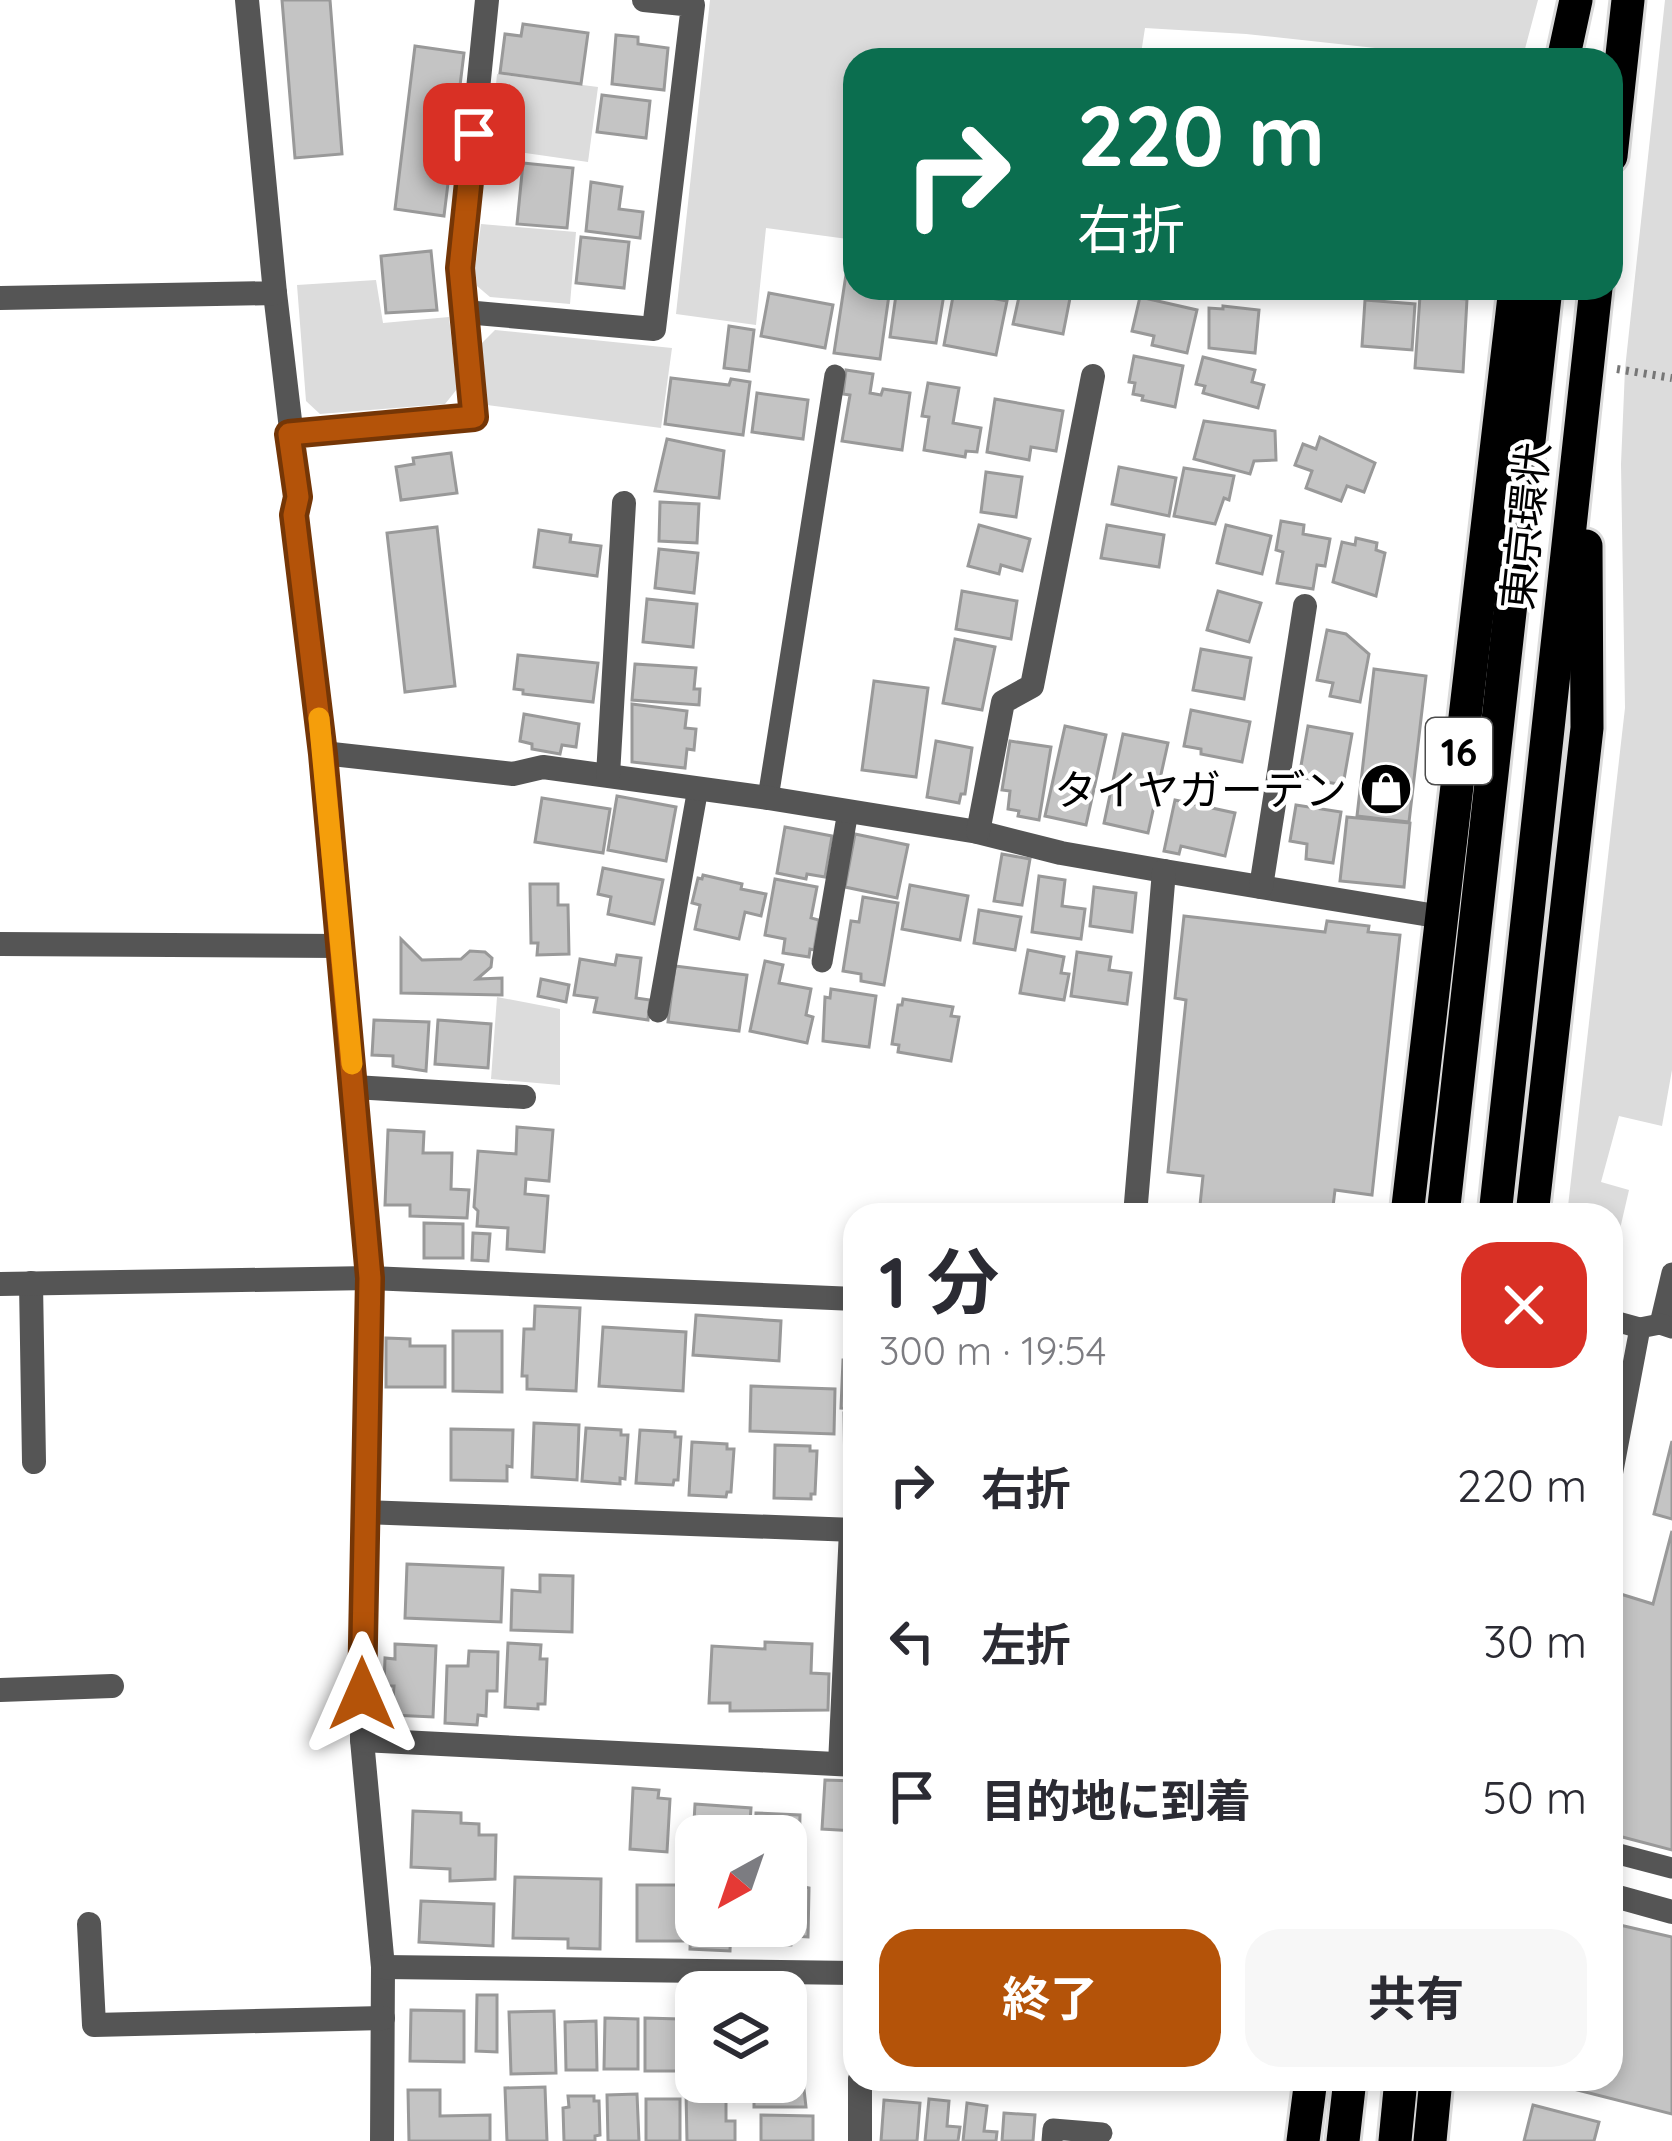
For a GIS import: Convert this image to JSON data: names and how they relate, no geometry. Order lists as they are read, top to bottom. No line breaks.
{"streets":{"highway":["東京環状","16"]},"crossings":[["東京環状","16"]],"places":{"shop":["タイヤガーデン"]},"north":"bottom left","page":{"turn":["220 m","右折"],"heading":["1 分","300 m · 19:54"],"list":[{"name":"右折","value":"220 m"},{"name":"左折","value":"30 m"},{"name":"目的地に到着","value":"50 m"}],"buttons":["終了","共有"]}}
